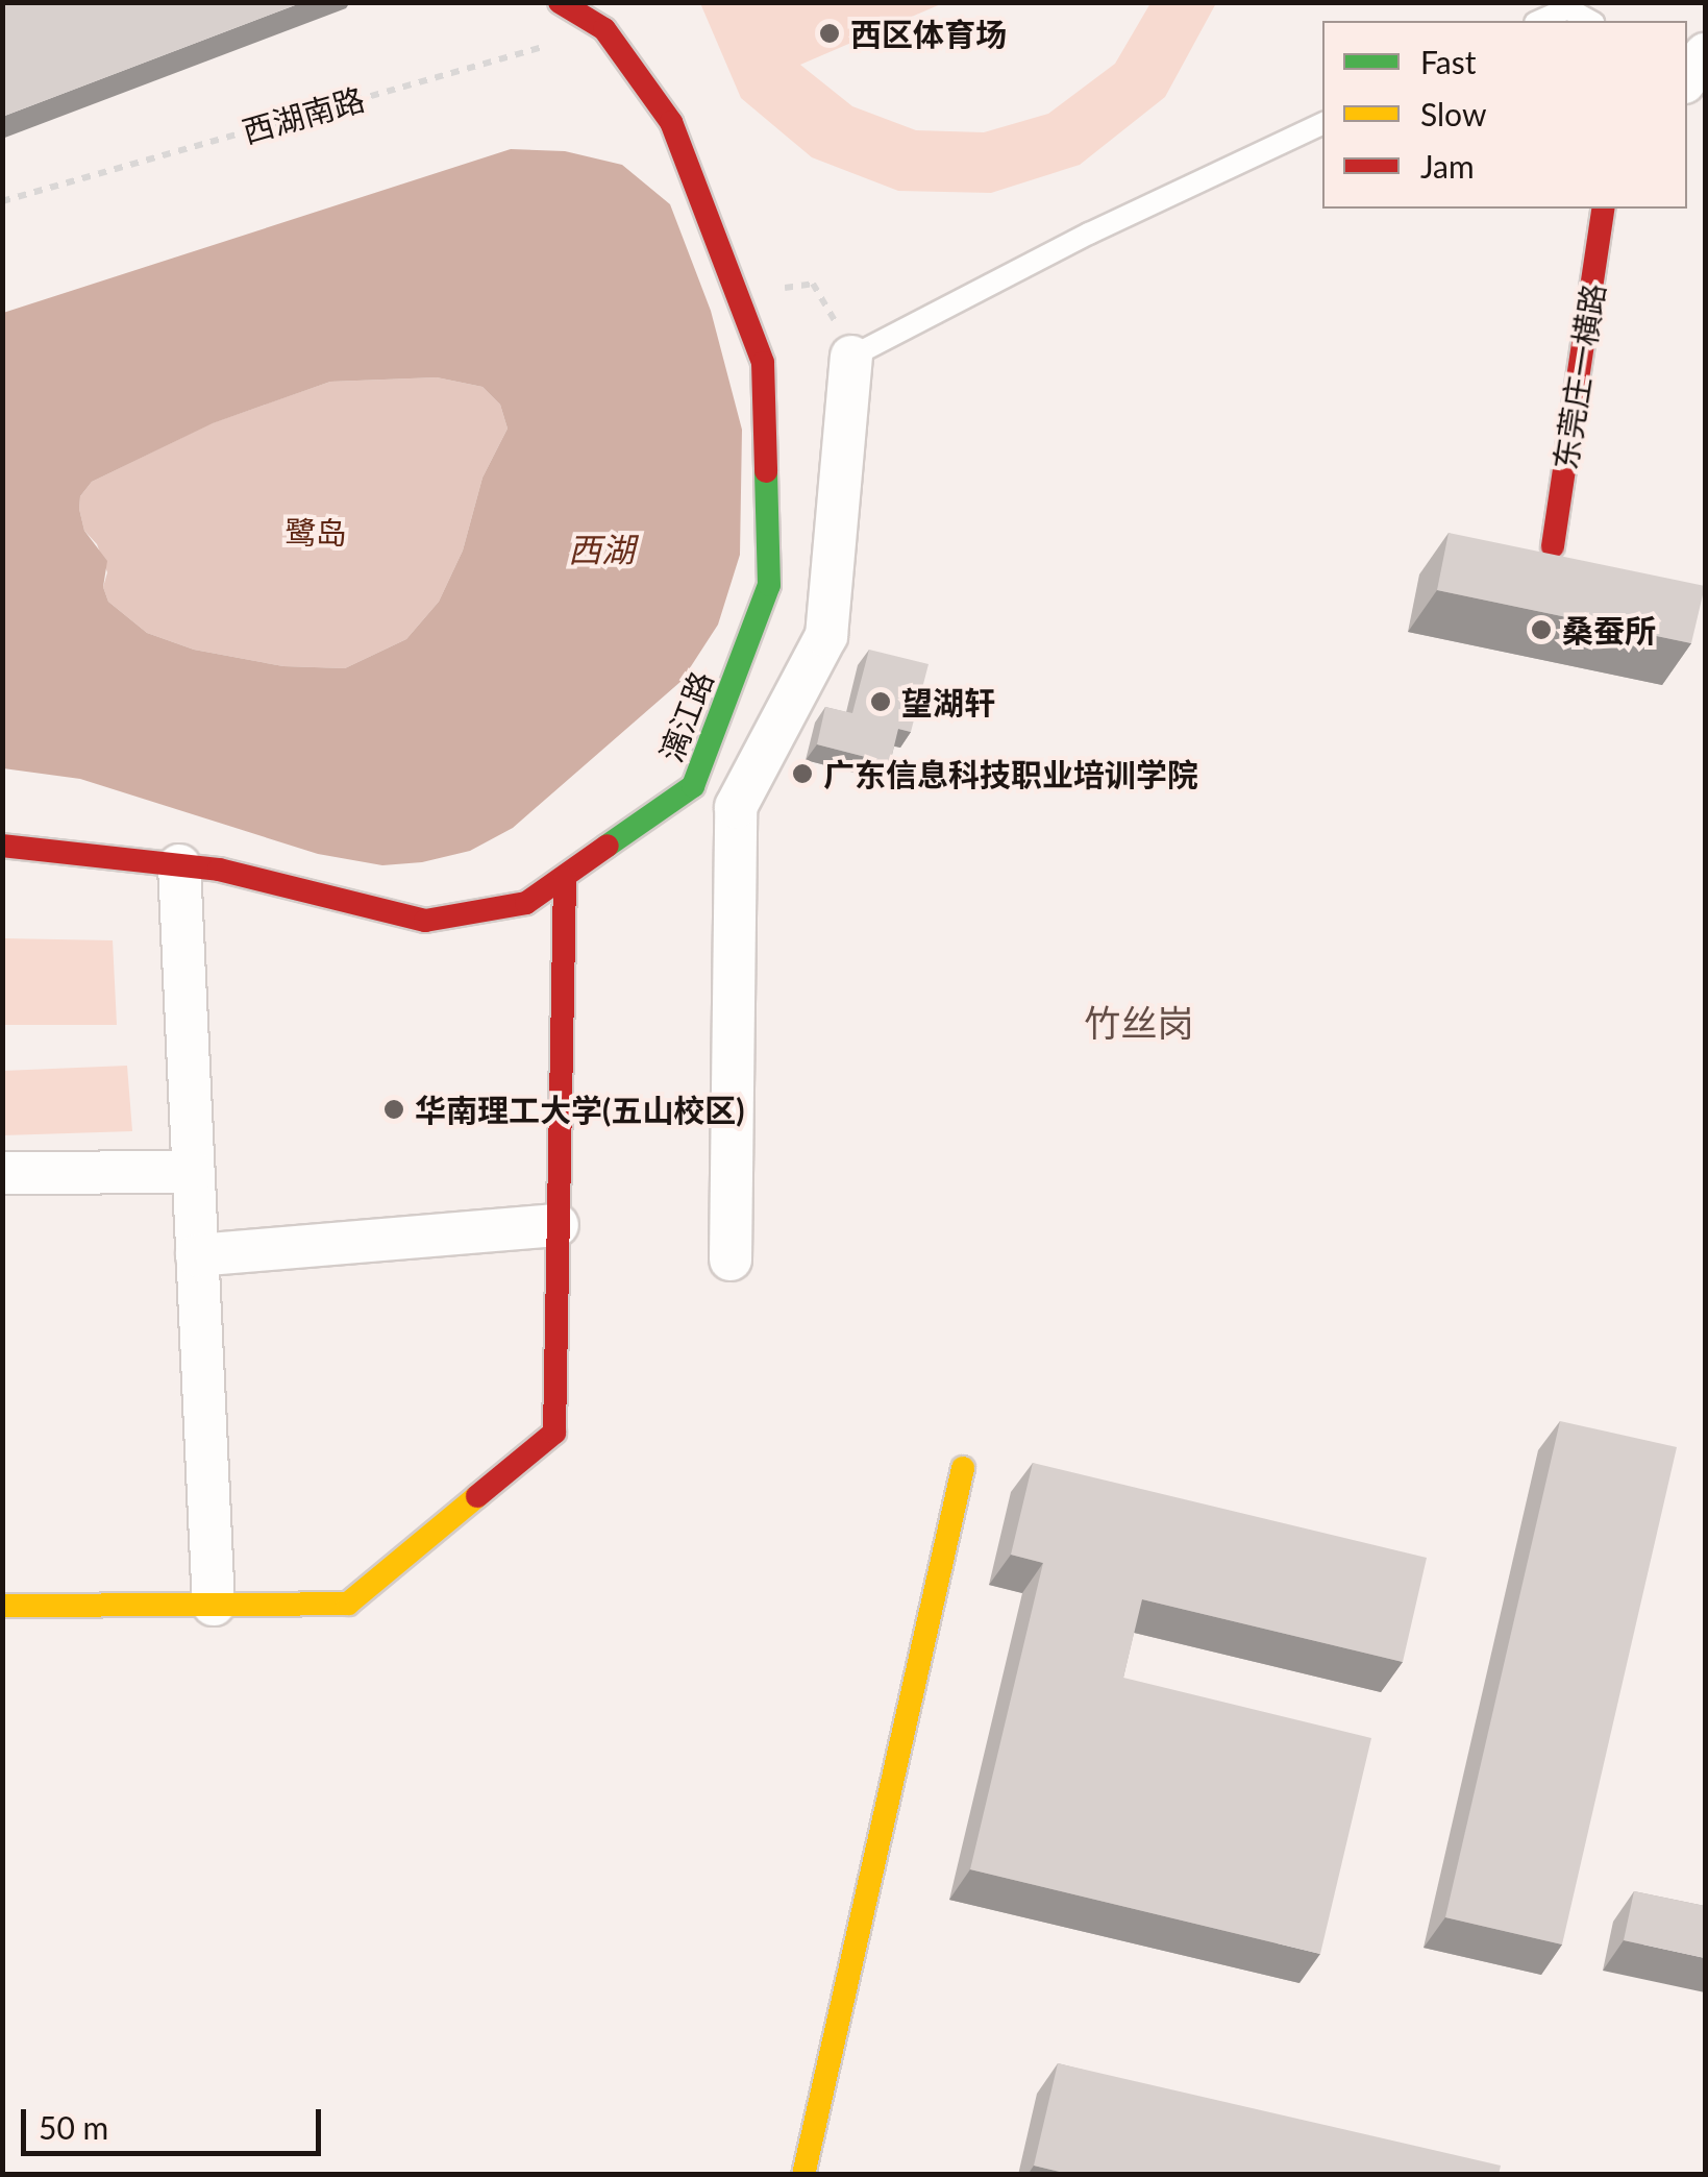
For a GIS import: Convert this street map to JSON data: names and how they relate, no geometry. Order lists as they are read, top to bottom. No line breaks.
{"streets":{"street":["东莞庄一横路","漓江路"],"path":["西湖南路"]},"crossings":[["西湖南路","漓江路"]],"districts":["竹丝岗"],"water":["西湖"],"parks":["鹭岛"],"places":["西区体育场","桑蚕所","望湖轩","广东信息科技职业培训学院","华南理工大学(五山校区)"],"legend":["Fast","Slow","Jam"],"scale_bar":"50 m"}
